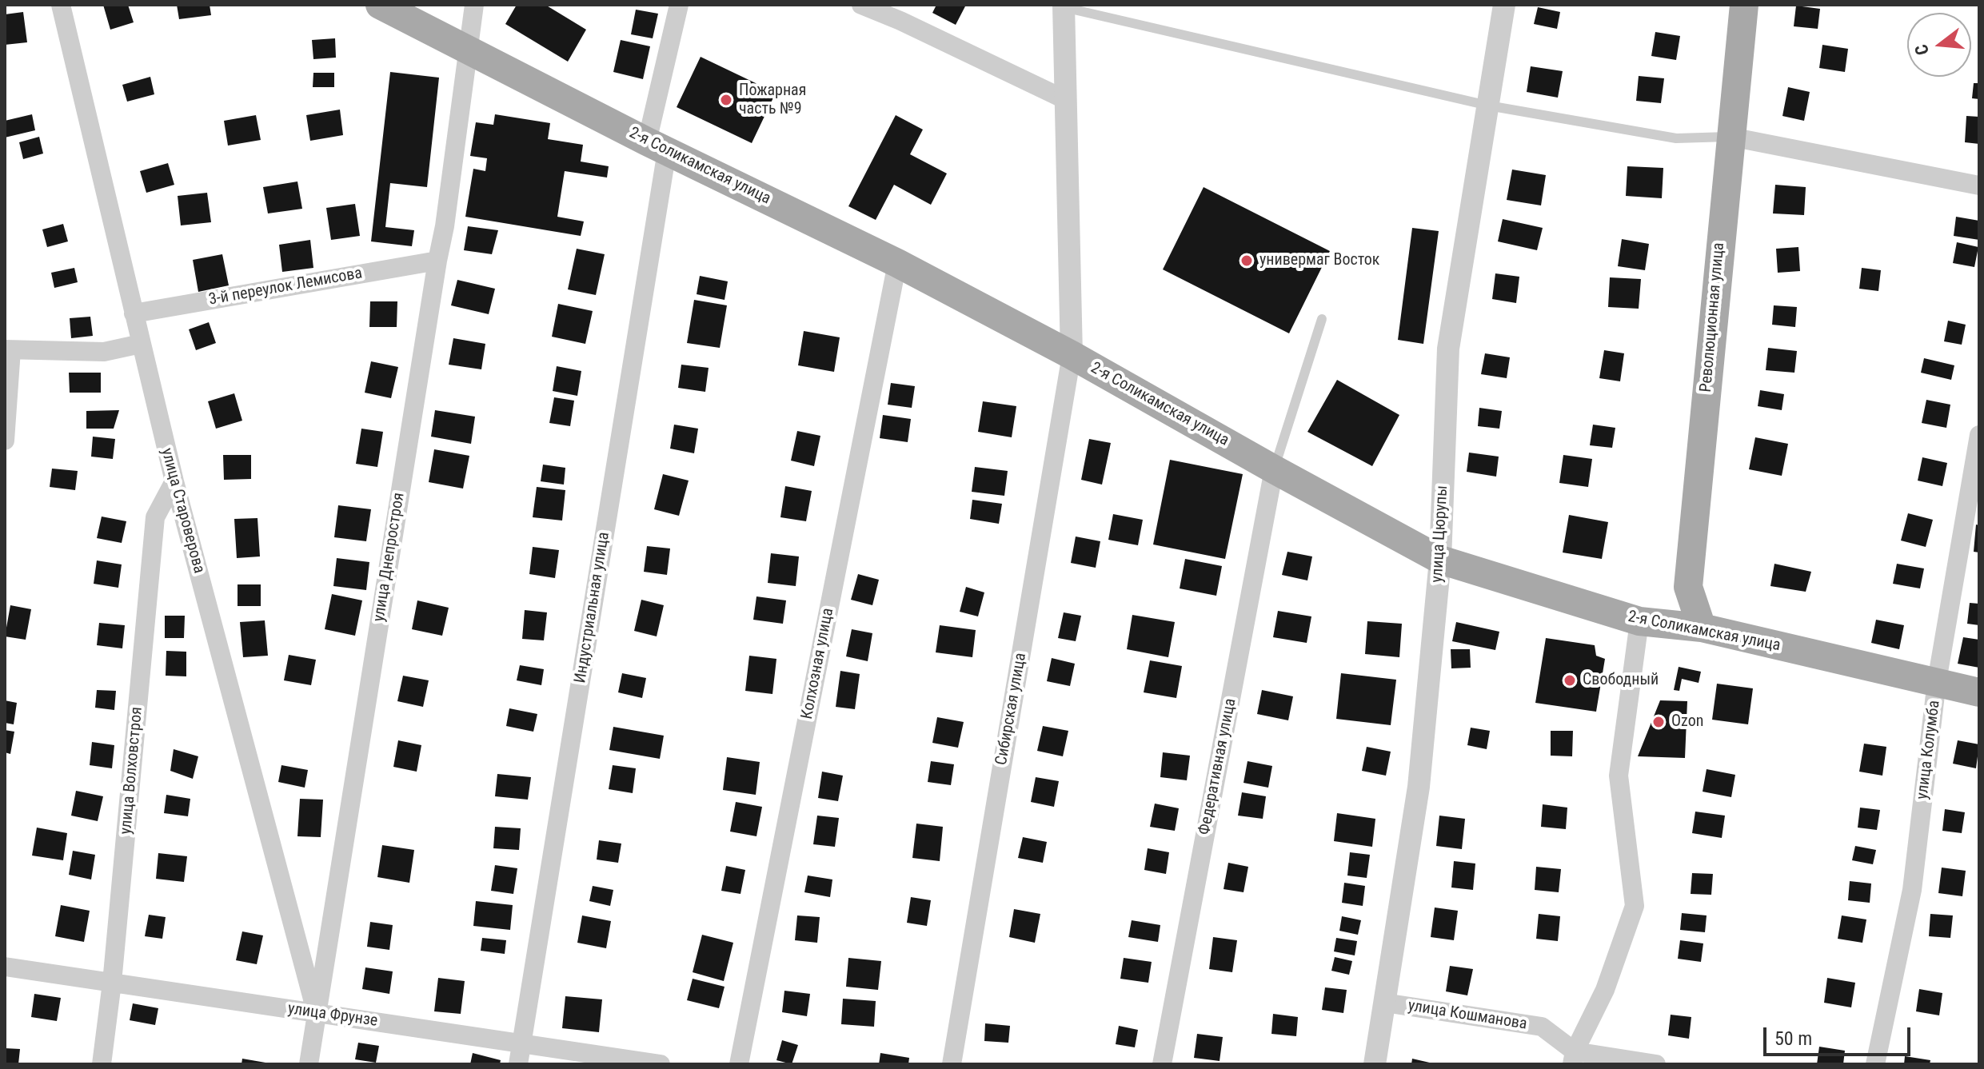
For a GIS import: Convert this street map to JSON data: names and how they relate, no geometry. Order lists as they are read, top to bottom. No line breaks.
{"streets":{"main road":["2-я Соликамская улица","Революционная улица"],"street":["3-й переулок Лемисова","улица Староверова","улица Цюрупы","улица Днепростроя","Индустриальная улица","Колхозная улица","Сибирская улица","улица Колумба","Федеративная улица","улица Волховстроя","улица Фрунзе","улица Кошманова"]},"crossings":[["2-я Соликамская улица","Революционная улица"],["2-я Соликамская улица","улица Цюрупы"],["2-я Соликамская улица","улица Днепростроя"],["2-я Соликамская улица","Индустриальная улица"],["2-я Соликамская улица","Колхозная улица"],["2-я Соликамская улица","Сибирская улица"],["2-я Соликамская улица","улица Колумба"],["2-я Соликамская улица","Федеративная улица"],["3-й переулок Лемисова","улица Староверова"],["3-й переулок Лемисова","улица Днепростроя"],["улица Староверова","улица Днепростроя"],["улица Староверова","улица Волховстроя"],["улица Староверова","улица Фрунзе"],["улица Цюрупы","улица Кошманова"],["улица Днепростроя","улица Фрунзе"],["Индустриальная улица","улица Фрунзе"],["улица Волховстроя","улица Фрунзе"]],"places":["Пожарная часть №9","универмаг Восток","Свободный","Ozon"],"scale_bar":"50 m","north":"left"}
